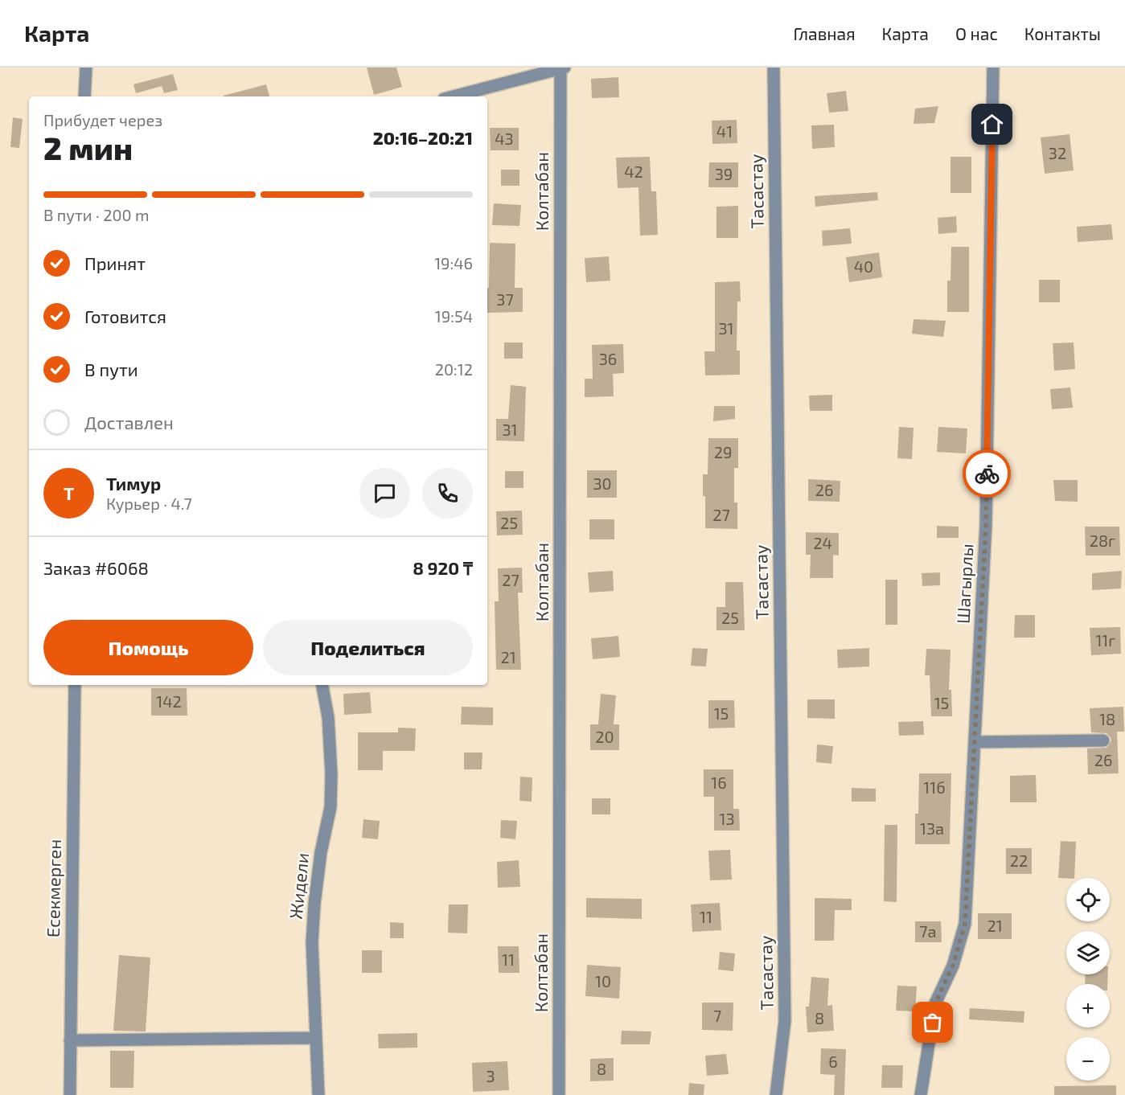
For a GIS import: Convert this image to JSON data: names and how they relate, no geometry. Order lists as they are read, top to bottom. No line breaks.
{"streets":{"street":["Колтабан","Тасастау","Шагырлы","Жидели","Eсекмерген"]},"house_numbers":["41","43","32","42","39","40","37","31","36","31","29","30","26","27","25","28г","24","27","25","11г","21","142","15","15","18","20","26","16","11б","13","13а","22","11","21","7а","11","10","7","8","6","8","3"],"page":{"header":"Карта","nav":["Главная","Карта","О нас","Контакты"],"heading":["2 мин","Прибудет через","20:16–20:21"],"panel":["Тимур","Курьер · 4.7","Заказ #6068","8 920 ₸"],"bar":"В пути · 200 m","list":[["Принят","19:46"],["Готовится","19:54"],["В пути","20:12"],"Доставлен"],"round":"Т","buttons":["Помощь","Поделиться"],"map_buttons":["+","−"]}}
